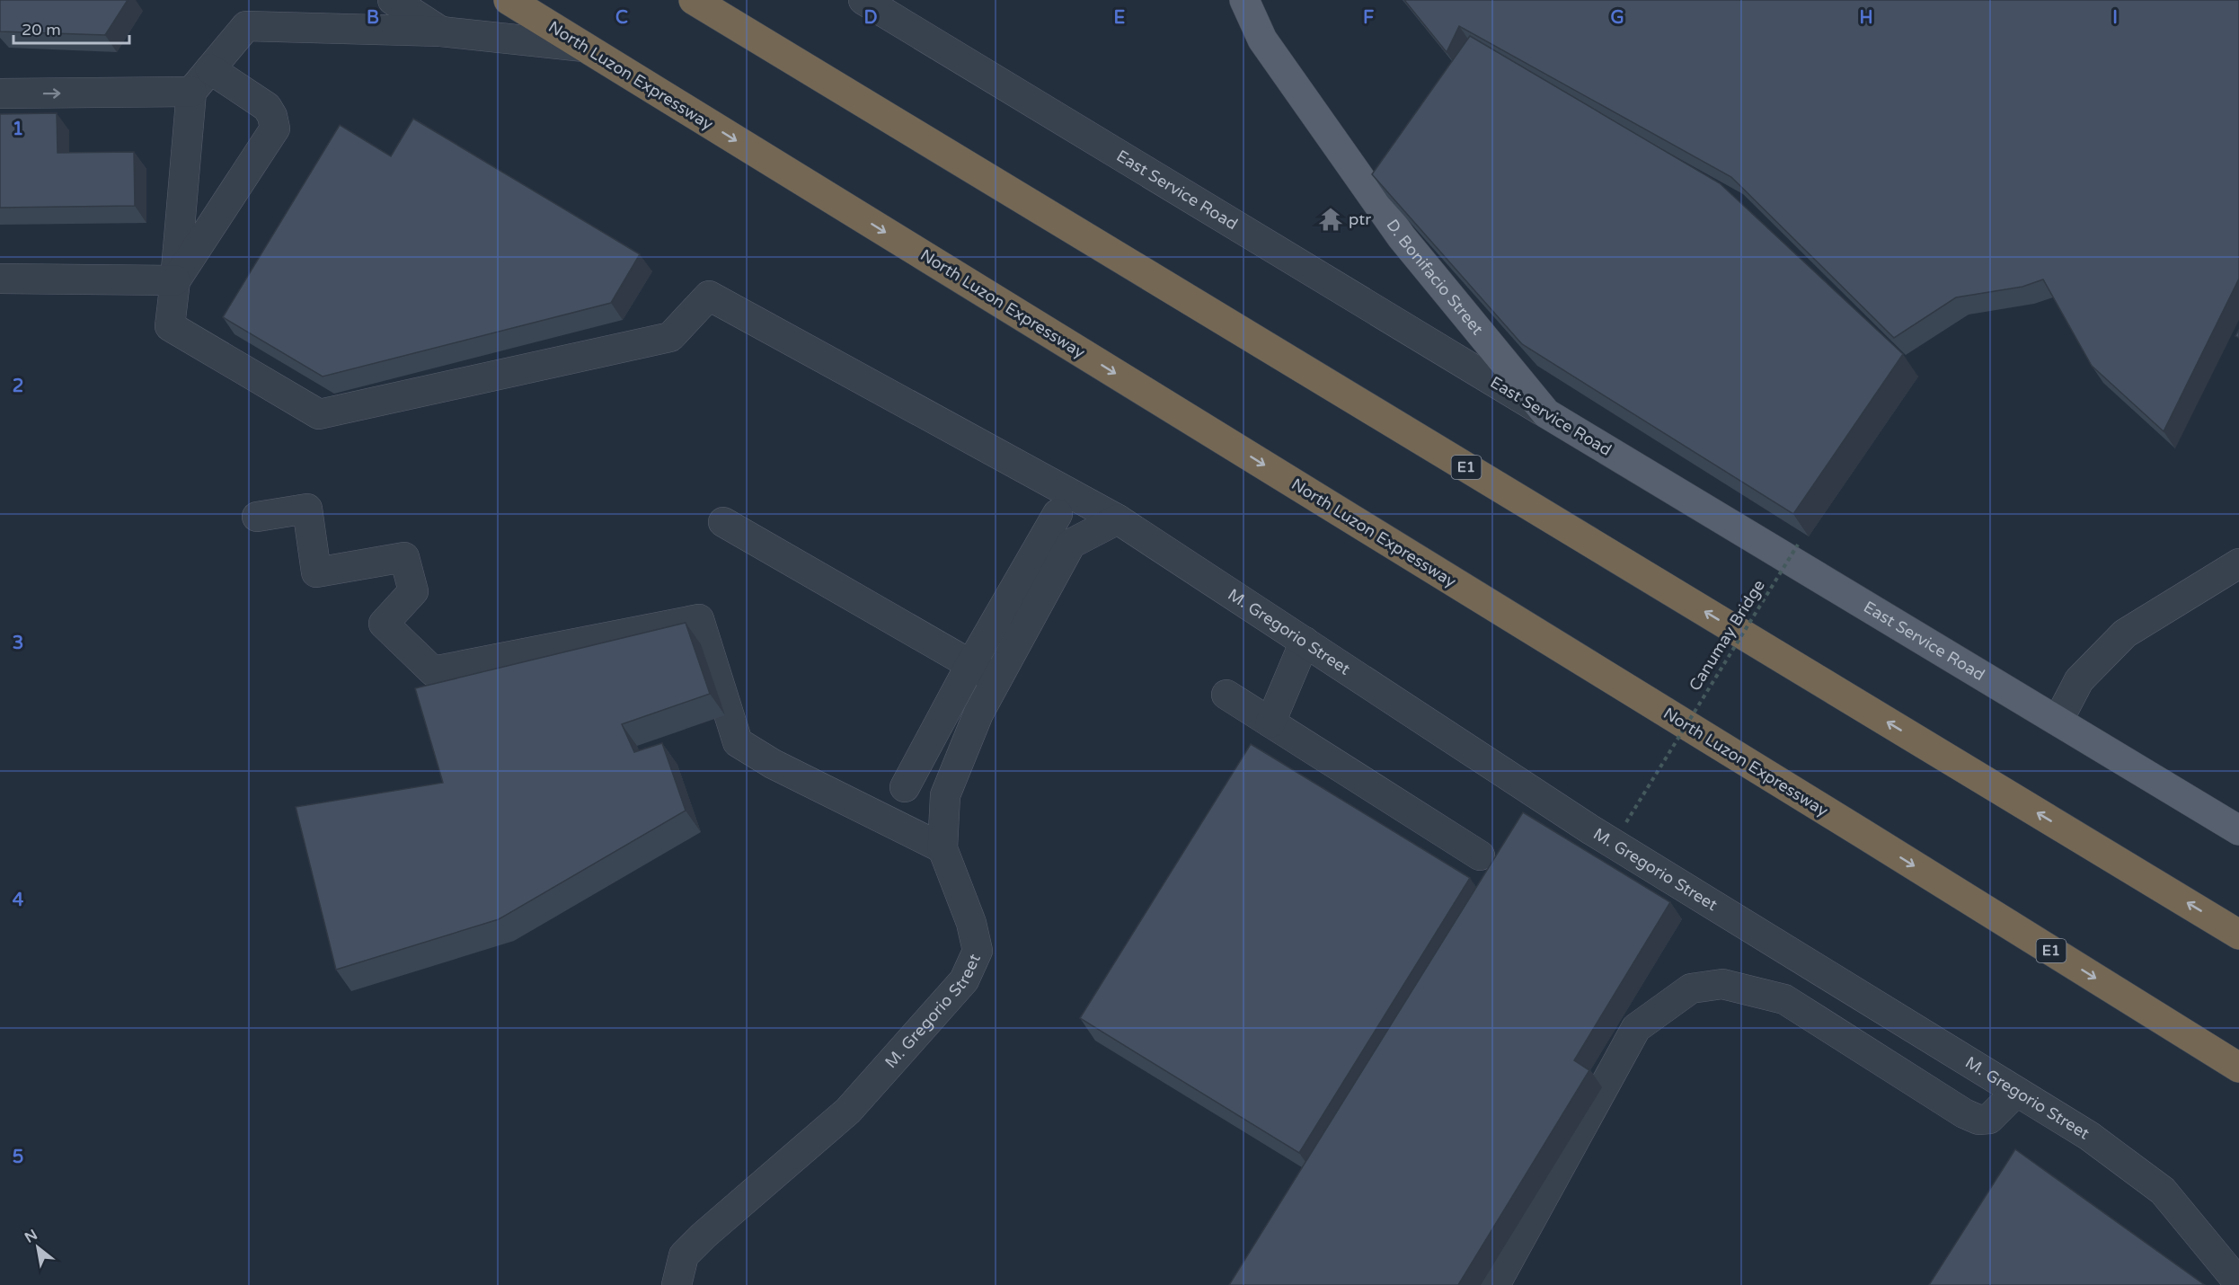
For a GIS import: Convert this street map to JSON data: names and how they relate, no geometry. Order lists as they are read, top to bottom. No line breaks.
{"streets":{"highway":["North Luzon Expressway","E1"],"main road":["East Service Road","D. Bonifacio Street"],"street":["M. Gregorio Street"],"path":["Canumay Bridge"]},"crossings":[["East Service Road","D. Bonifacio Street"]],"places":{"temple":["ptr"]},"scale_bar":"20 m","north":"top left","grid":{"columns":["B","C","D","E","F","G","H","I"],"rows":["1","2","3","4","5"]}}
